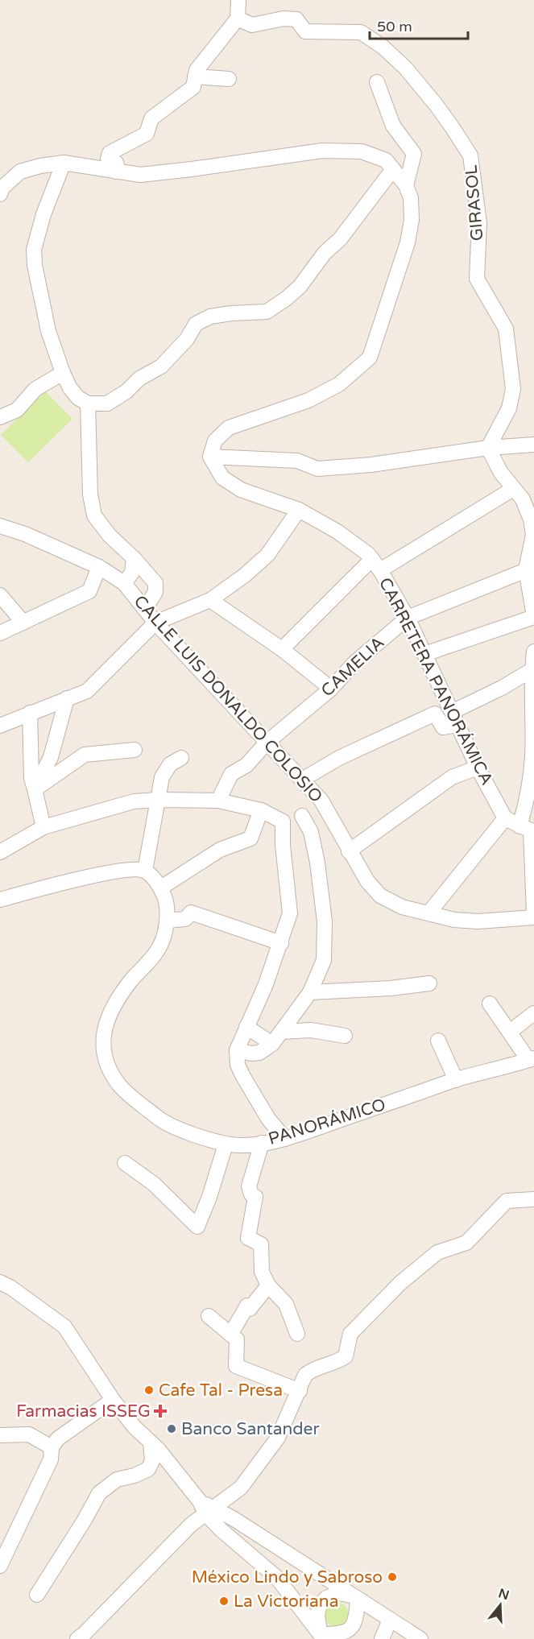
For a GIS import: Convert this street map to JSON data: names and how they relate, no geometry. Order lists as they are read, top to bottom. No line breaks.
{"streets":{"street":["GIRASOL","CAMELIA","CARRETERA PANORÁMICA","CALLE LUIS DONALDO COLOSIO","PANORÁMICO"]},"crossings":[["CAMELIA","CARRETERA PANORÁMICA"],["CAMELIA","CALLE LUIS DONALDO COLOSIO"]],"places":{"other":["Cafe Tal - Presa","Banco Santander","México Lindo y Sabroso","La Victoriana"],"health":["Farmacias ISSEG"]},"scale_bar":"50 m","north":"top"}
